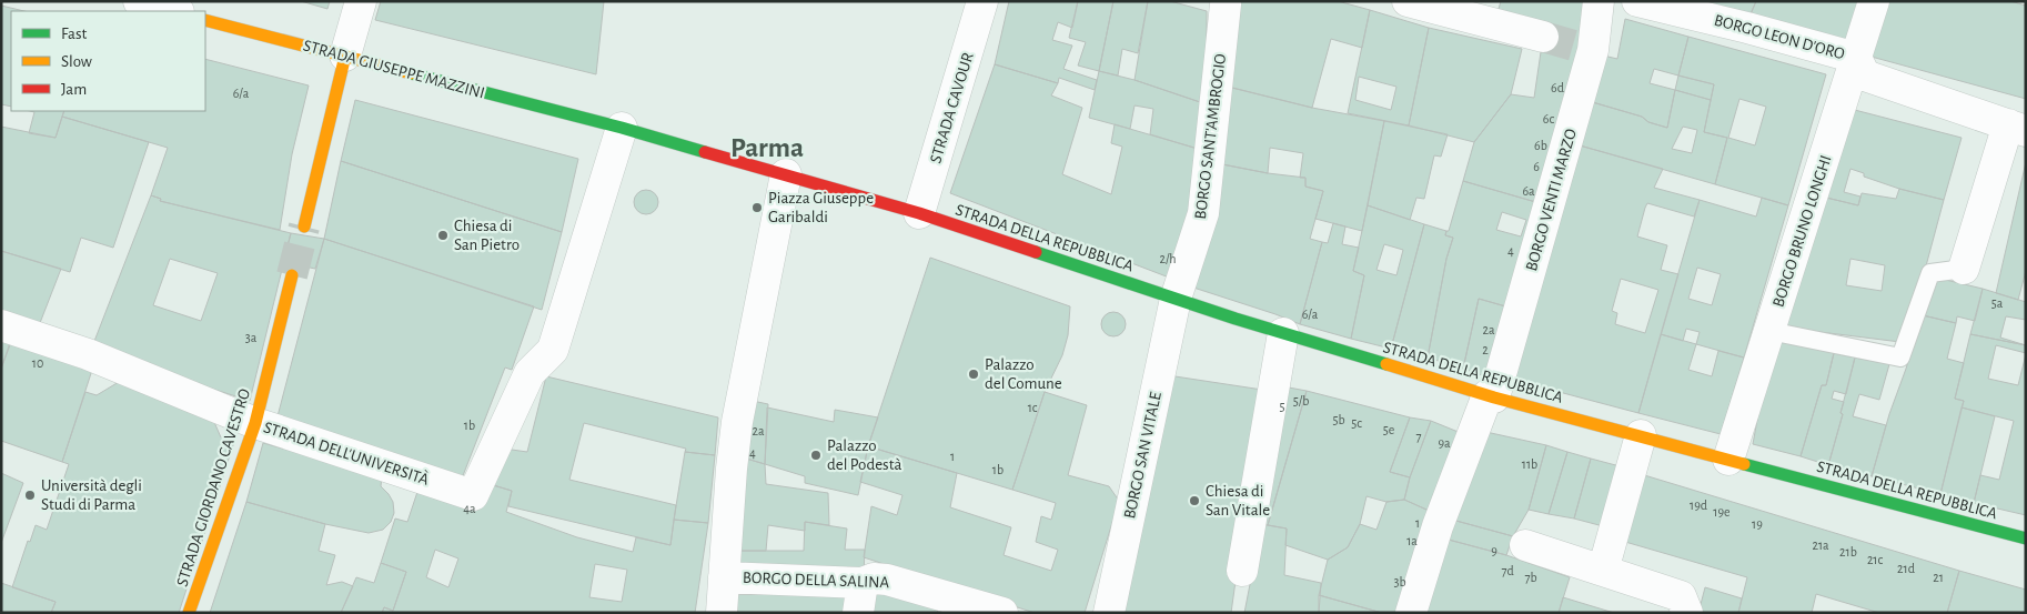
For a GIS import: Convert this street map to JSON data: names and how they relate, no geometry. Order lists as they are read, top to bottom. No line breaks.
{"streets":{"street":["BORGO LEON D'ORO","STRADA GIUSEPPE MAZZINI","STRADA CAVOUR","BORGO SANT'AMBROGIO","BORGO VENTI MARZO","BORGO BRUNO LONGHI","STRADA DELLA REPUBBLICA","STRADA DELL'UNIVERSITÀ","BORGO SAN VITALE","STRADA GIORDANO CAVESTRO","BORGO DELLA SALINA"]},"crossings":[["BORGO LEON D'ORO","BORGO BRUNO LONGHI"],["STRADA GIUSEPPE MAZZINI","STRADA DELL'UNIVERSITÀ"],["STRADA CAVOUR","STRADA DELLA REPUBBLICA"],["BORGO SANT'AMBROGIO","STRADA DELLA REPUBBLICA"],["BORGO SANT'AMBROGIO","BORGO SAN VITALE"],["BORGO VENTI MARZO","STRADA DELLA REPUBBLICA"],["BORGO BRUNO LONGHI","STRADA DELLA REPUBBLICA"],["STRADA DELLA REPUBBLICA","BORGO SAN VITALE"],["STRADA DELL'UNIVERSITÀ","STRADA GIORDANO CAVESTRO"]],"districts":["Parma"],"places":["Piazza Giuseppe Garibaldi","Chiesa di San Pietro","Palazzo del Comune","Palazzo del Podestà","Università degli Studi di Parma","Chiesa di San Vitale"],"house_numbers":["6d","6/a","6c","6b","6","6a","4","2/h","5a","6/a","2a","3a","2","10","5/b","5","1c","5b","5c","1b","5e","2a","7","9a","4","1","11b","1b","19d","4a","19e","1","19","1a","21a","9","21b","21c","21d","7d","7b","21","3b"],"legend":["Fast","Slow","Jam"]}
